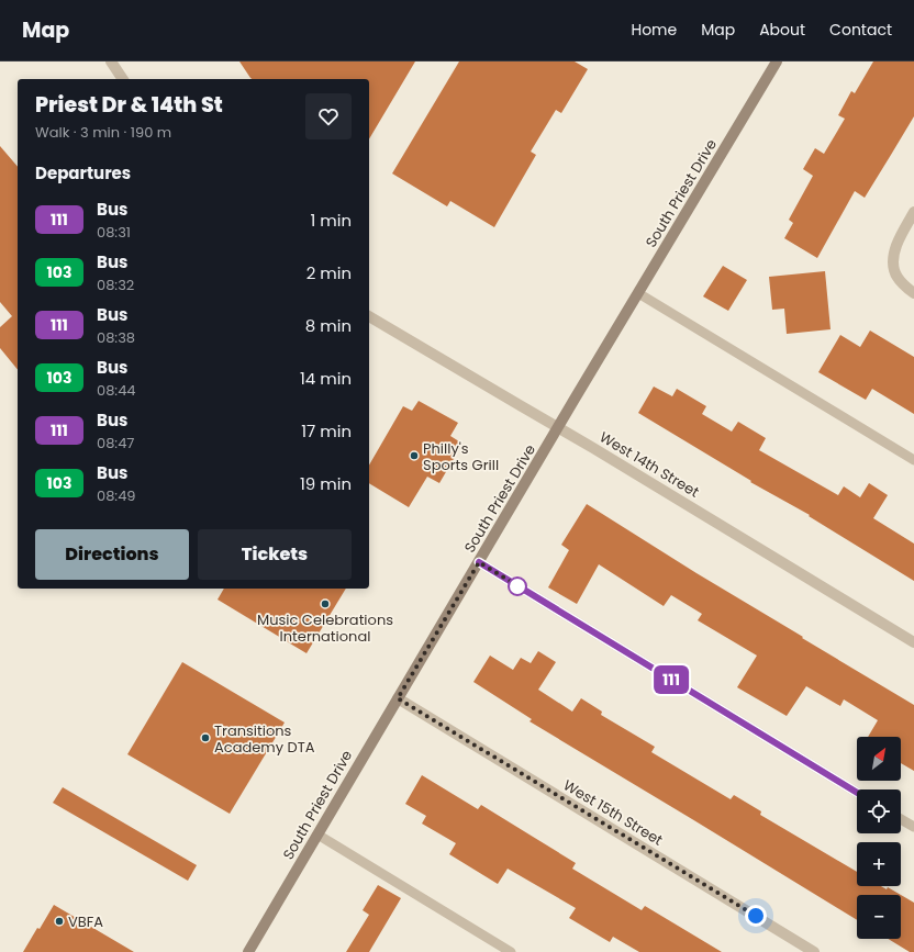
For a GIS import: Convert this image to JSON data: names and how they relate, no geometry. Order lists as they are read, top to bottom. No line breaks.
{"streets":{"main road":["South Priest Drive"],"street":["West 14th Street","West 15th Street"]},"crossings":[["South Priest Drive","West 14th Street"],["South Priest Drive","West 15th Street"]],"places":["Philly's Sports Grill","Music Celebrations International","Transitions Academy DTA","VBFA"],"lines":["bus line 111"],"north":"top right","page":{"header":"Map","nav":["Home","Map","About","Contact"],"on_map":"111","heading":[["Priest Dr & 14th St","Walk · 3 min · 190 m"],"Departures"],"list":[{"mark":"111","name":"Bus","note":"08:31","value":"1 min"},{"mark":"103","name":"Bus","note":"08:32","value":"2 min"},{"mark":"111","name":"Bus","note":"08:38","value":"8 min"},{"mark":"103","name":"Bus","note":"08:44","value":"14 min"},{"mark":"111","name":"Bus","note":"08:47","value":"17 min"},{"mark":"103","name":"Bus","note":"08:49","value":"19 min"}],"buttons":["Directions","Tickets"],"map_buttons":["+","−"]}}
